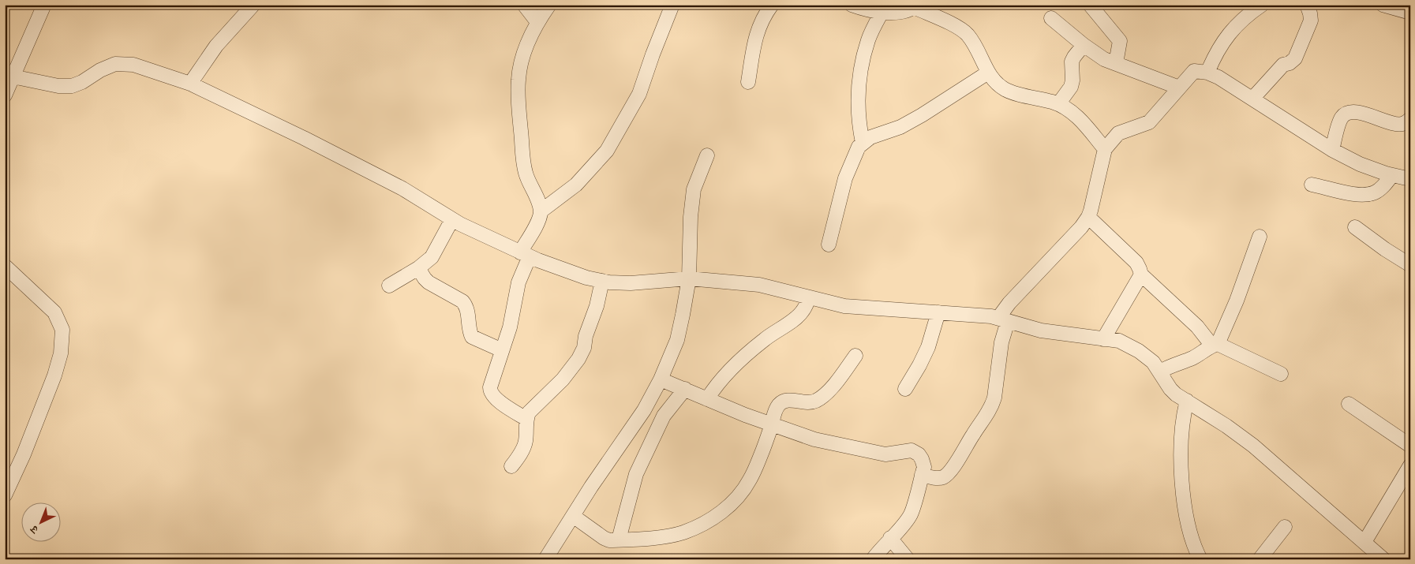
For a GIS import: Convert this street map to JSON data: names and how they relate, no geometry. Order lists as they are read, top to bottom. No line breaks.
{"north":"bottom left"}
